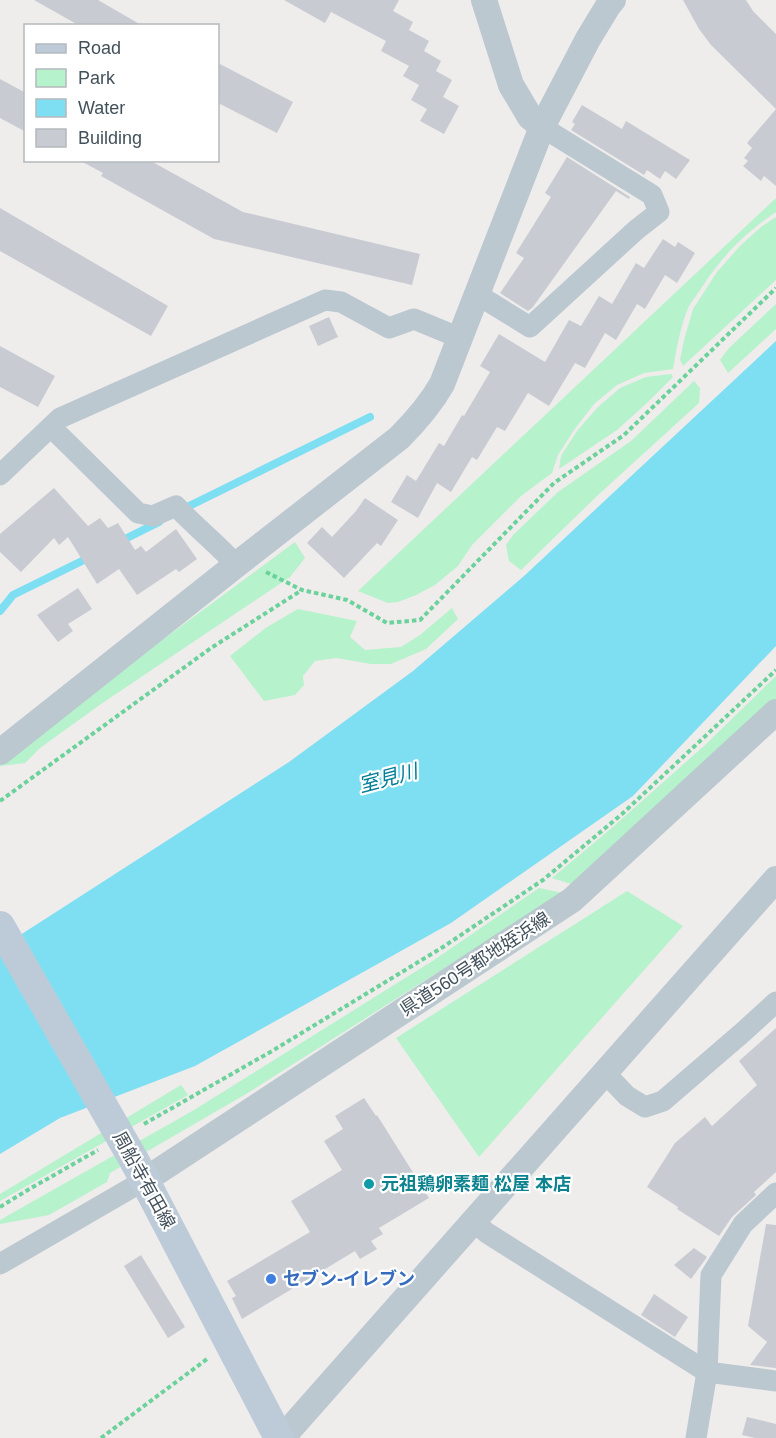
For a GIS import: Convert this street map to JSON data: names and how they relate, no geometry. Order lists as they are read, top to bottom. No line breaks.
{"streets":{"main road":["周船寺有田線"],"street":["県道560号都地姪浜線"]},"crossings":[["県道560号都地姪浜線","周船寺有田線"]],"water":["室見川"],"places":["元祖鶏卵素麺 松屋 本店","セブン-イレブン"],"legend":["Road","Park","Water","Building"]}
